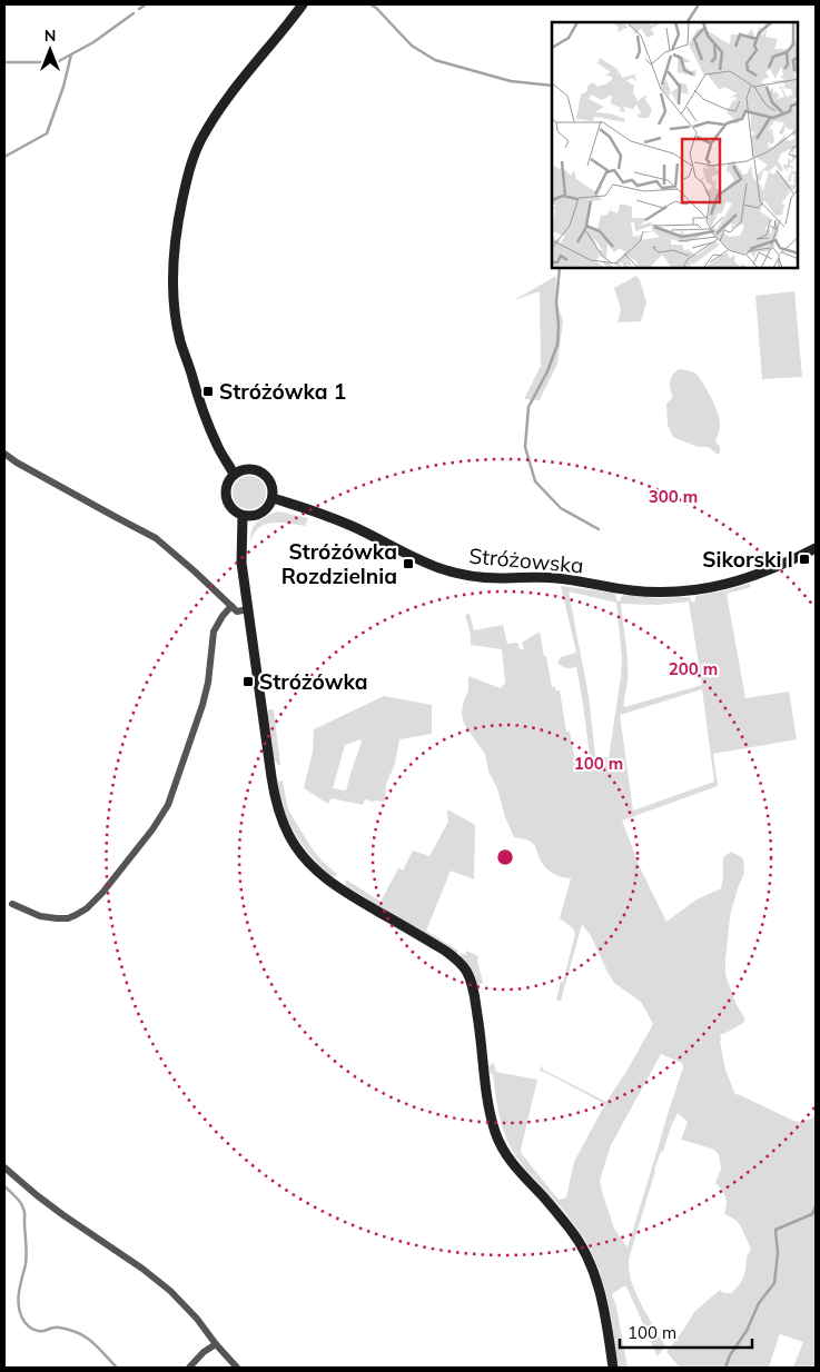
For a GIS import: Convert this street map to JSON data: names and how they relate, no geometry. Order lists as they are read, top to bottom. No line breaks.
{"streets":{"main road":["Stróżowska"]},"places":{"transit":["Stróżówka 1","Sikorski I","Stróżówka Rozdzielnia","Stróżówka"]},"scale_bar":"100 m","north":"top","rings":["300 m","200 m","100 m"]}
